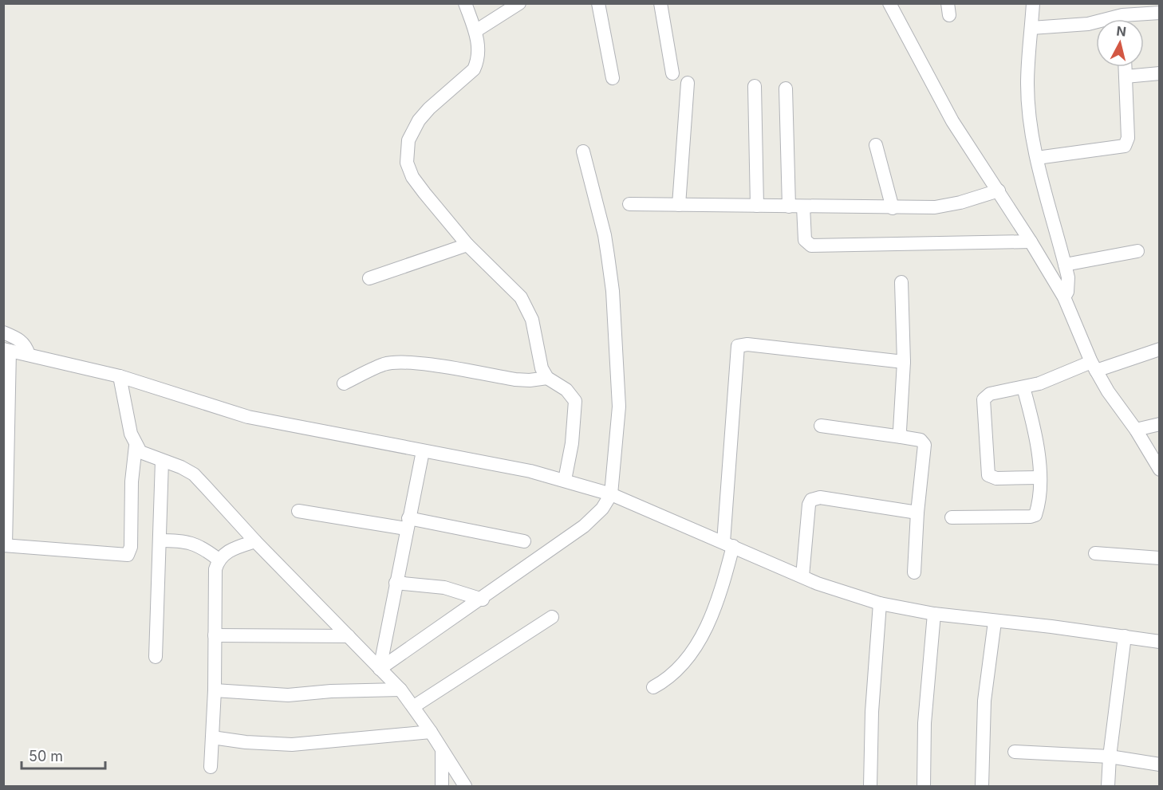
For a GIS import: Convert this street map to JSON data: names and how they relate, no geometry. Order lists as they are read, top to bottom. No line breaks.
{"scale_bar":"50 m","north":"top"}
